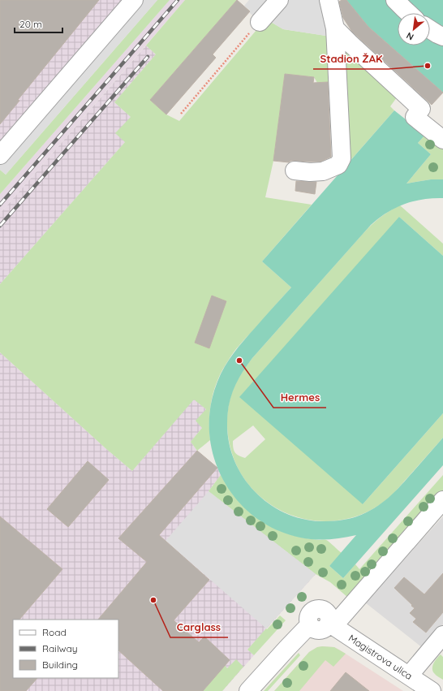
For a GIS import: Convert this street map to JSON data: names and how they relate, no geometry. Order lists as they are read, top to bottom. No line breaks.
{"streets":{"street":["Magistrova ulica"]},"places":["Stadion ŽAK","Hermes","Carglass"],"legend":["Road","Railway","Building"],"scale_bar":"20 m","north":"bottom left"}
